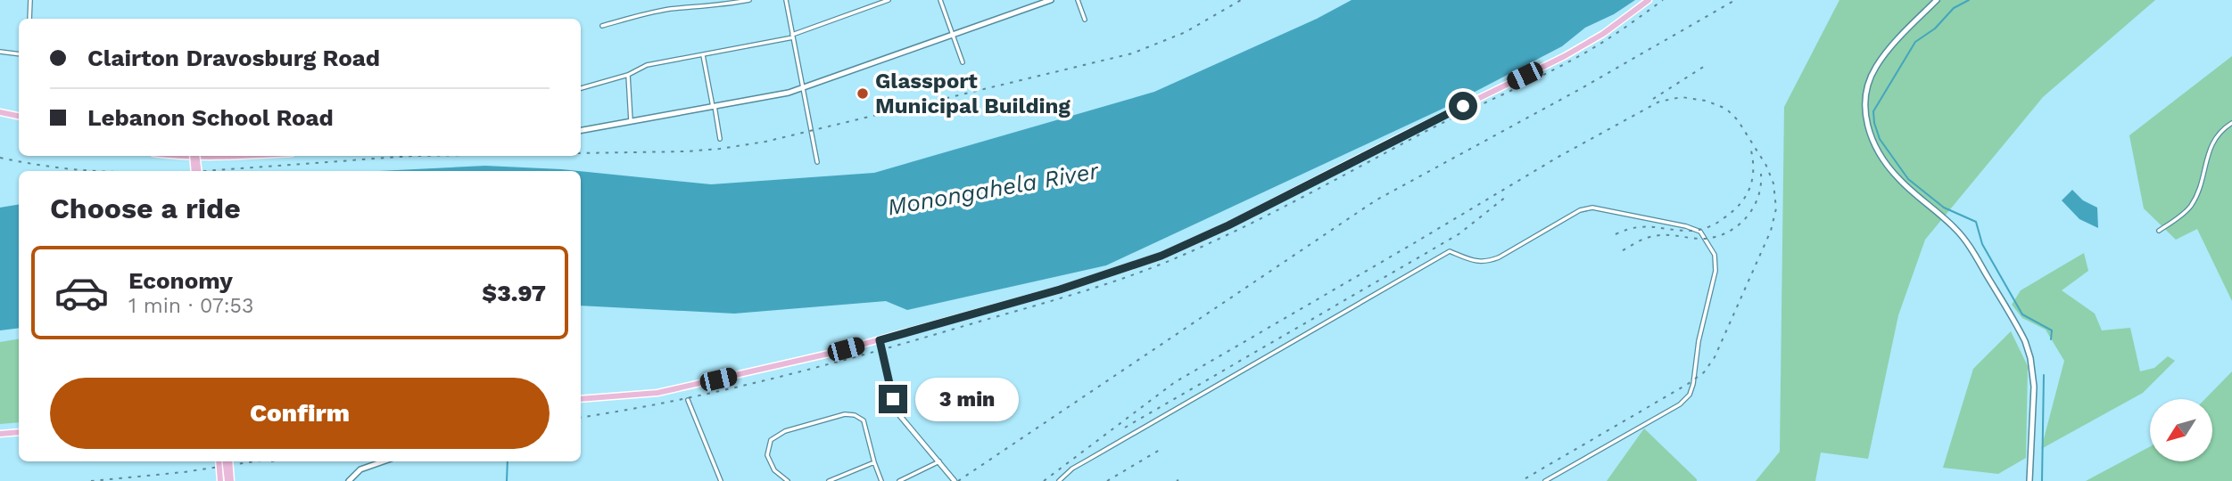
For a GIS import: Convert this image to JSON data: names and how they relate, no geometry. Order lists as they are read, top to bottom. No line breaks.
{"water":["Monongahela River"],"places":["Glassport Municipal Building"],"north":"bottom left","page":{"banner":["Clairton Dravosburg Road","Lebanon School Road"],"heading":"Choose a ride","list":[{"name":"Economy","note":"1 min · 07:53","value":"$3.97"}],"buttons":"Confirm","bubble":"3 min"}}
